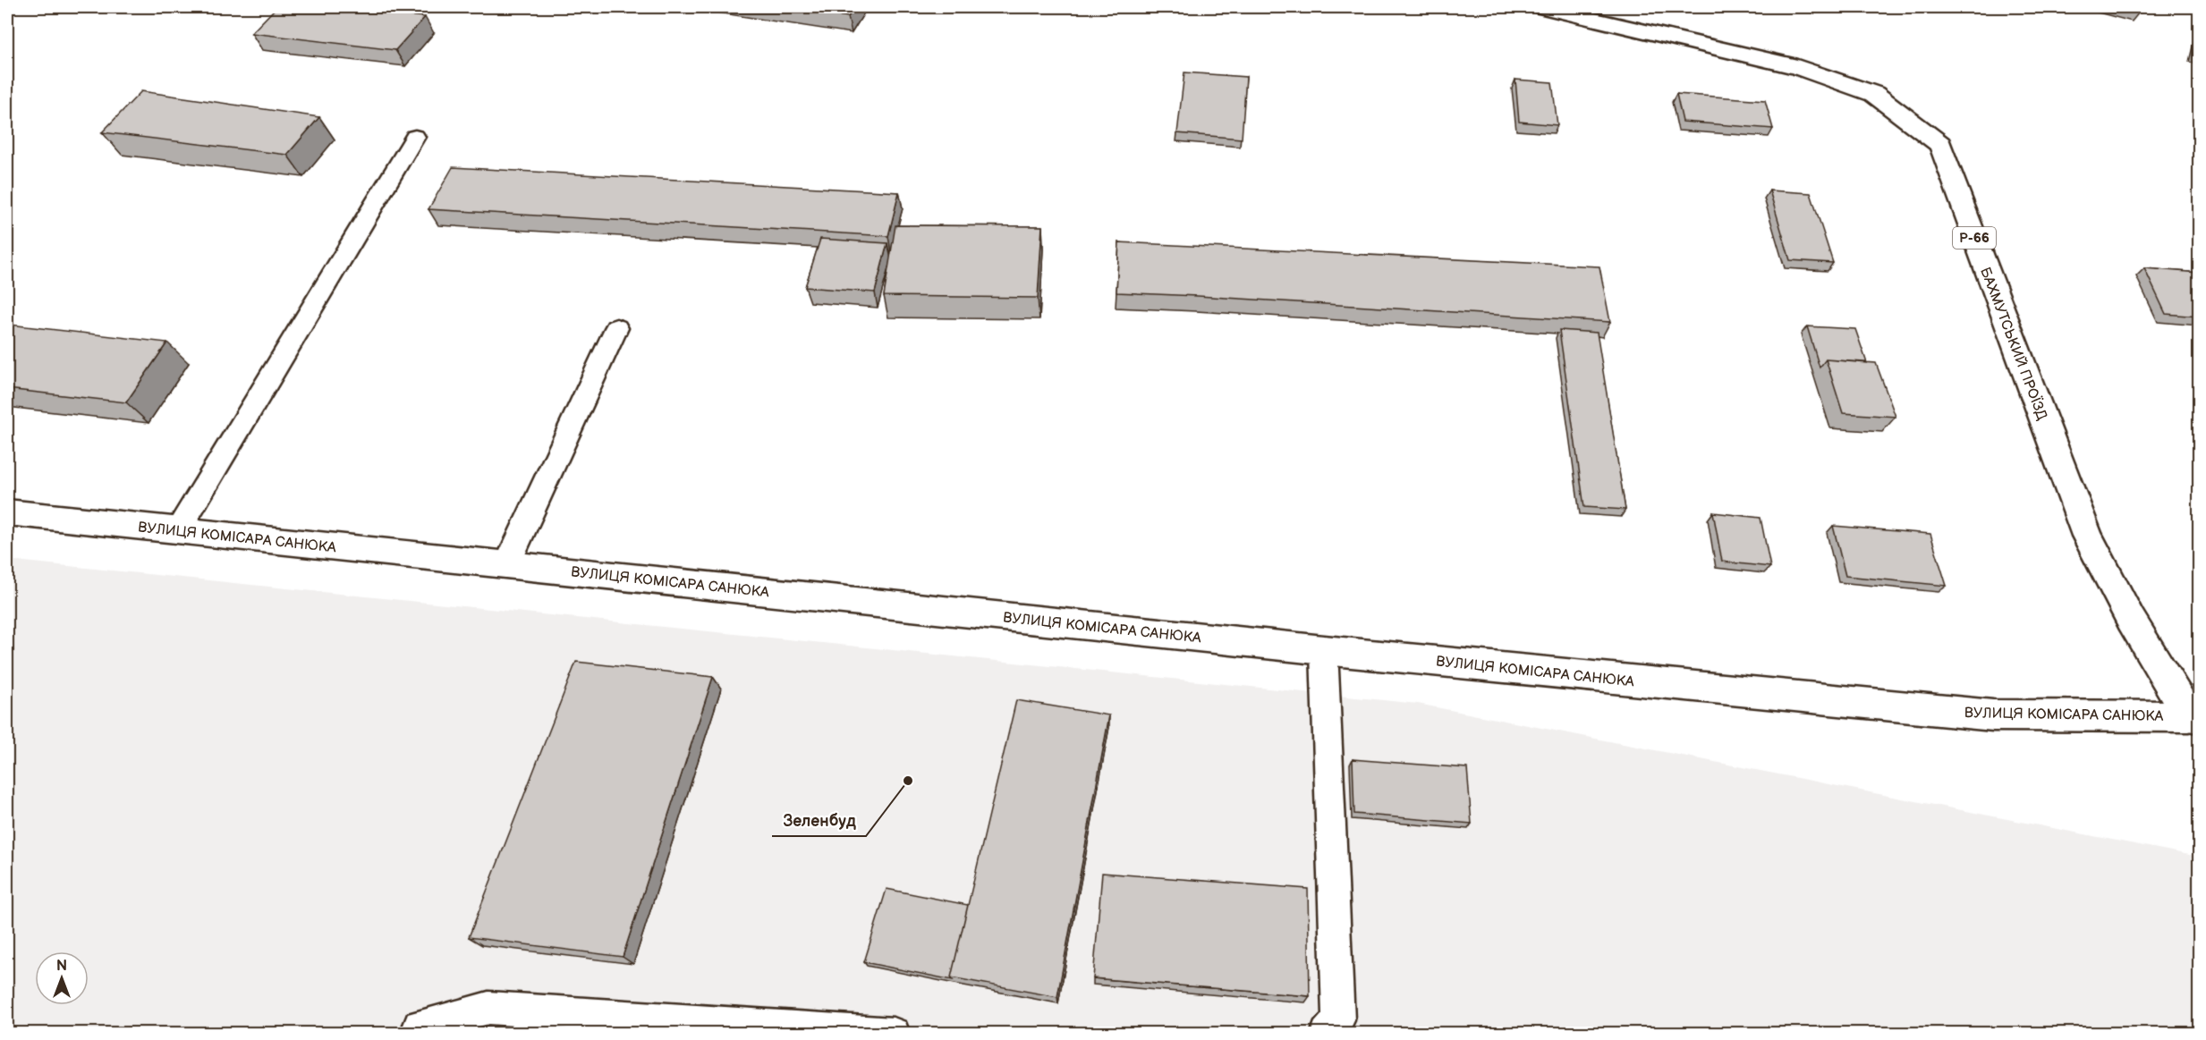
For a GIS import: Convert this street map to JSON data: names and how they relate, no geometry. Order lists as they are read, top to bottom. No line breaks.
{"streets":{"street":["Р-66","БАХМУТСЬКИЙ ПРОЇЗД","ВУЛИЦЯ КОМІСАРА САНЮКА"]},"crossings":[["БАХМУТСЬКИЙ ПРОЇЗД","ВУЛИЦЯ КОМІСАРА САНЮКА"]],"places":["Зеленбуд"],"north":"top"}
